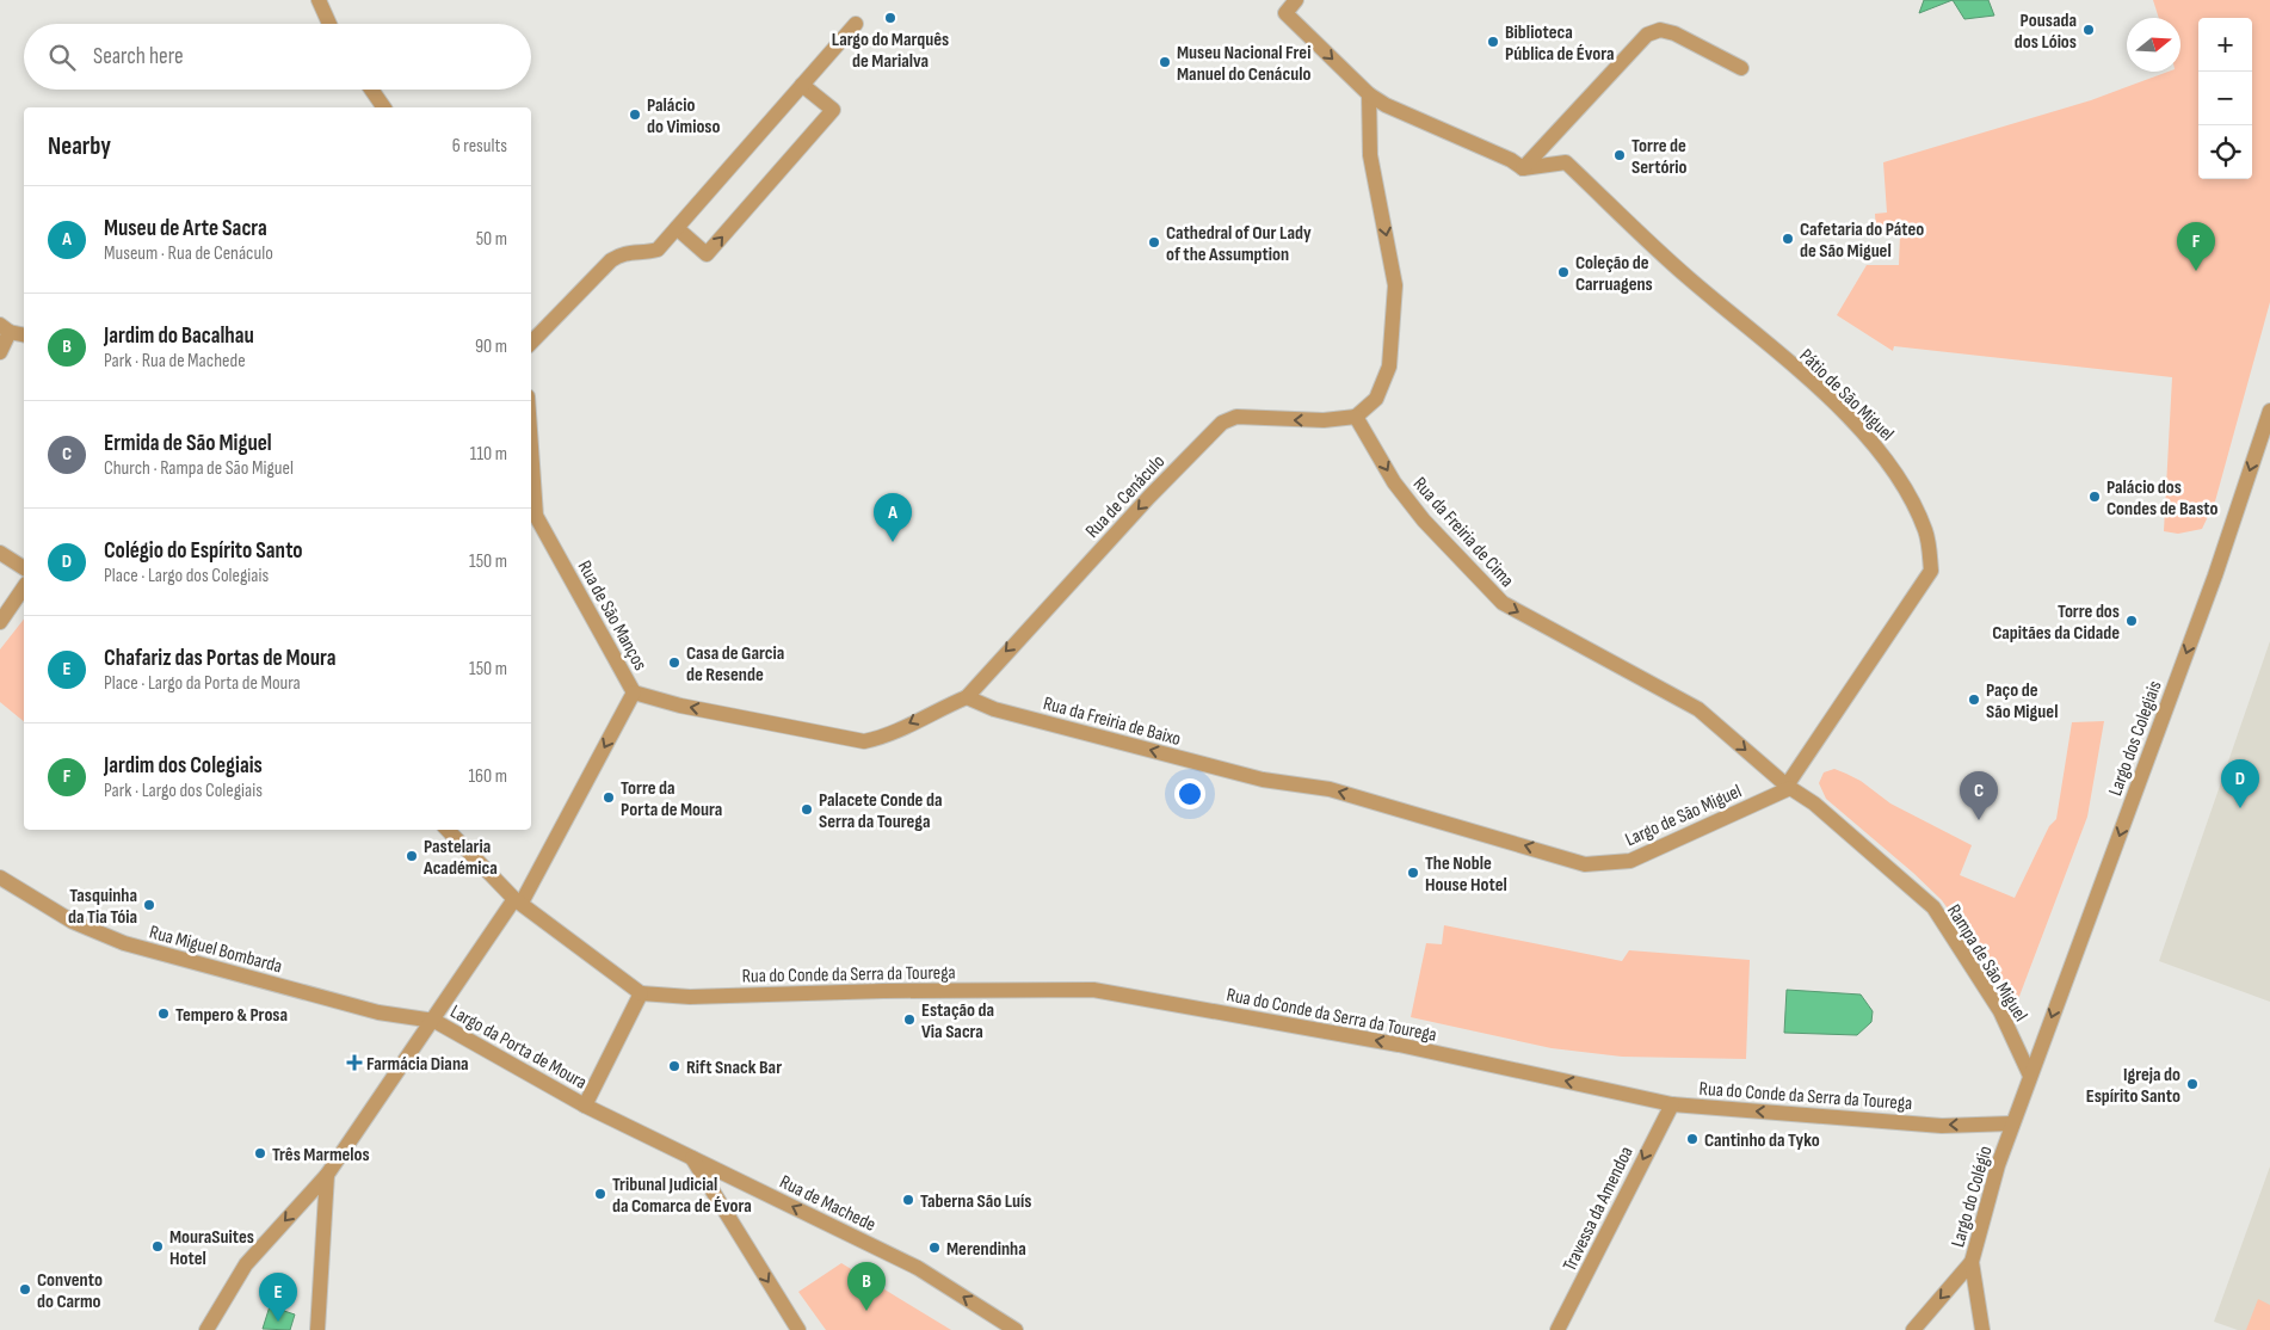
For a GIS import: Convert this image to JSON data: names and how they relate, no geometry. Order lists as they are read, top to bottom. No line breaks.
{"streets":{"street":["Pátio de São Miguel","Rua de Cenáculo","Rua da Freiria de Cima","Rua de São Manços","Rua da Freiria de Baixo","Largo dos Colegiais","Largo de São Miguel","Rua Miguel Bombarda","Rampa de São Miguel","Rua do Conde da Serra da Tourega","Largo da Porta de Moura","Largo do Colégio","Rua de Machede","Travessa da Amendoa"]},"crossings":[["Pátio de São Miguel","Largo de São Miguel"],["Pátio de São Miguel","Rampa de São Miguel"],["Rua de Cenáculo","Rua da Freiria de Cima"],["Rua de Cenáculo","Rua da Freiria de Baixo"],["Rua da Freiria de Cima","Largo de São Miguel"],["Rua de São Manços","Largo da Porta de Moura"],["Rua da Freiria de Baixo","Largo de São Miguel"],["Largo dos Colegiais","Rampa de São Miguel"],["Largo dos Colegiais","Largo do Colégio"],["Largo de São Miguel","Rampa de São Miguel"],["Rua Miguel Bombarda","Largo da Porta de Moura"],["Rampa de São Miguel","Largo do Colégio"],["Rua do Conde da Serra da Tourega","Largo da Porta de Moura"],["Rua do Conde da Serra da Tourega","Largo do Colégio"],["Rua do Conde da Serra da Tourega","Travessa da Amendoa"],["Largo da Porta de Moura","Rua de Machede"]],"one_way":["Rua de Cenáculo","Rua da Freiria de Cima","Rua de São Manços","Rua da Freiria de Baixo","Largo dos Colegiais","Largo de São Miguel","Rua do Conde da Serra da Tourega","Rua de Machede","Travessa da Amendoa"],"places":{"other":["Largo do Marquês de Marialva","Pousada dos Lóios","Biblioteca Pública de Évora","Museu Nacional Frei Manuel do Cenáculo","Palácio do Vimioso","Torre de Sertório","Cafetaria do Páteo de São Miguel","Cathedral of Our Lady of the Assumption","Coleção de Carruagens","Palácio dos Condes de Basto","Torre dos Capitães da Cidade","Casa de Garcia de Resende","Paço de São Miguel","Torre da Porta de Moura","Palacete Conde da Serra da Tourega","Pastelaria Académica","The Noble House Hotel","Tasquinha da Tia Tóia","Tempero & Prosa","Estação da Via Sacra","Rift Snack Bar","Igreja do Espírito Santo","Cantinho da Tyko","Três Marmelos","Tribunal Judicial da Comarca de Évora","Taberna São Luís","MouraSuites Hotel","Merendinha","Convento do Carmo"],"health":["Farmácia Diana"]},"north":"right","page":{"map_buttons":["+","−"],"search":"Search here","heading":["Nearby","6 results"],"list":[{"mark":"A","name":"Museu de Arte Sacra","note":"Museum · Rua de Cenáculo","value":"50 m"},{"mark":"B","name":"Jardim do Bacalhau","note":"Park · Rua de Machede","value":"90 m"},{"mark":"C","name":"Ermida de São Miguel","note":"Church · Rampa de São Miguel","value":"110 m"},{"mark":"D","name":"Colégio do Espírito Santo","note":"Place · Largo dos Colegiais","value":"150 m"},{"mark":"E","name":"Chafariz das Portas de Moura","note":"Place · Largo da Porta de Moura","value":"150 m"},{"mark":"F","name":"Jardim dos Colegiais","note":"Park · Largo dos Colegiais","value":"160 m"}],"pins":["F","A","D","C","B","E"]}}
